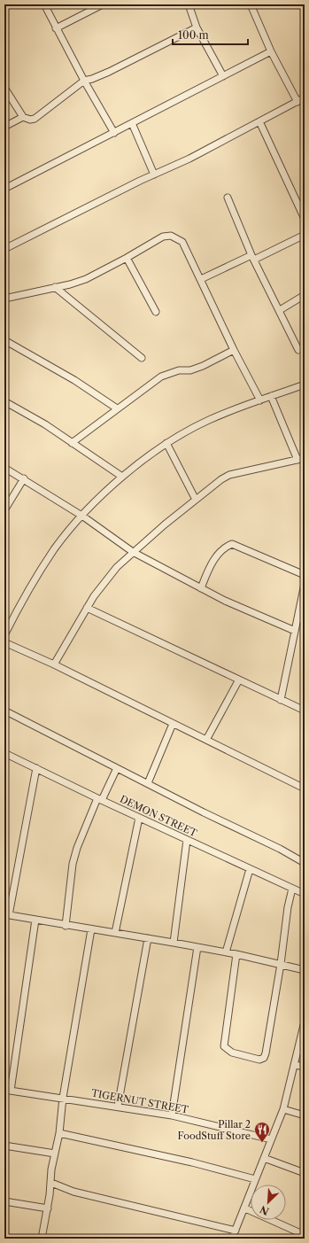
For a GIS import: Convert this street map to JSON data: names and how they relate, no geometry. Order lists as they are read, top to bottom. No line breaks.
{"streets":{"street":["DEMON STREET","TIGERNUT STREET"]},"places":{"restaurant":["Pillar 2 FoodStuff Store"]},"scale_bar":"100 m","north":"bottom left"}
